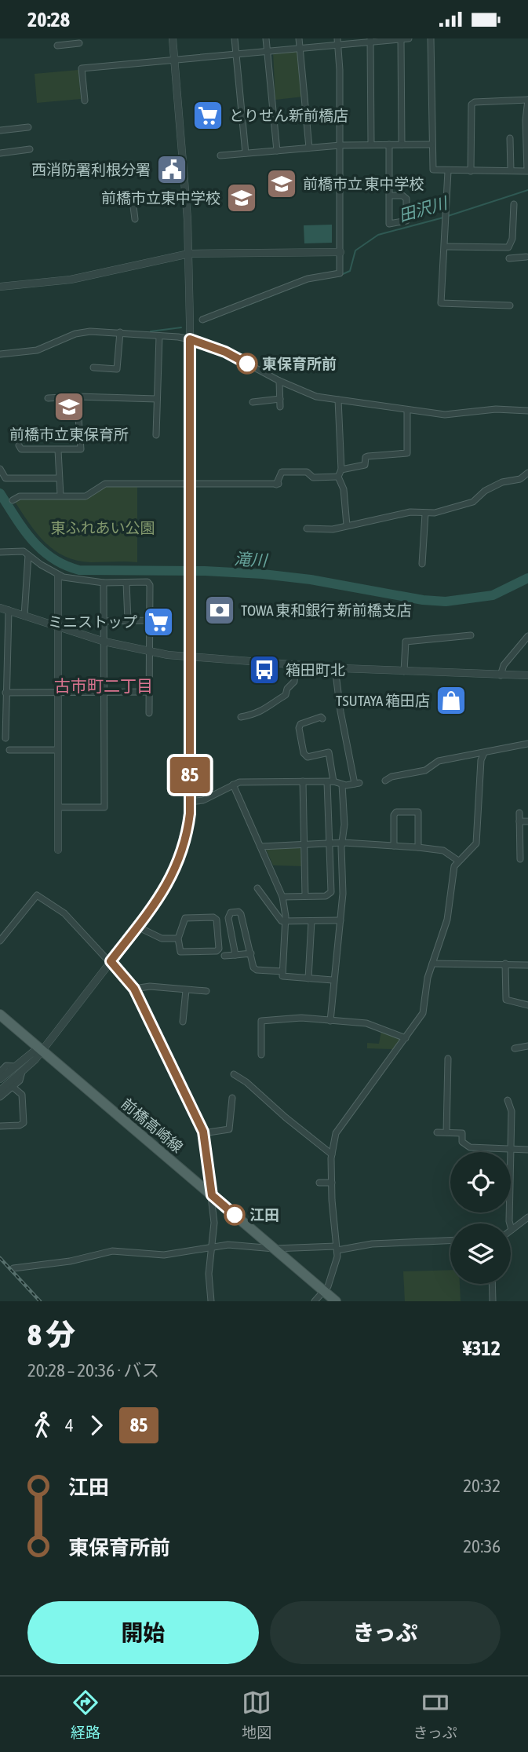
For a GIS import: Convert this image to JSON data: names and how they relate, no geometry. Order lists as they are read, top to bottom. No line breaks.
{"streets":{"main road":["前橋高崎線"]},"districts":["古市町二丁目"],"water":["田沢川","滝川"],"parks":["東ふれあい公園"],"places":{"supermarket":["とりせん新前橋店","ミニストップ"],"public building":["西消防署利根分署"],"school or university":["前橋市立 東中学校","前橋市立東中学校","前橋市立東保育所"],"other":["東保育所前","江田"],"bank":["TOWA 東和銀行 新前橋支店"],"bus stop":["箱田町北"],"shop":["TSUTAYA 箱田店"]},"lines":["bus line 85"],"page":{"status":"20:28","on_map":"85","heading":["8 分","20:28 – 20:36 · バス","¥312"],"legs":["4","85"],"list":[{"name":"江田","value":"20:32"},{"name":"東保育所前","value":"20:36"}],"buttons":["開始","きっぷ"],"tabs":["経路","地図","きっぷ"]}}
